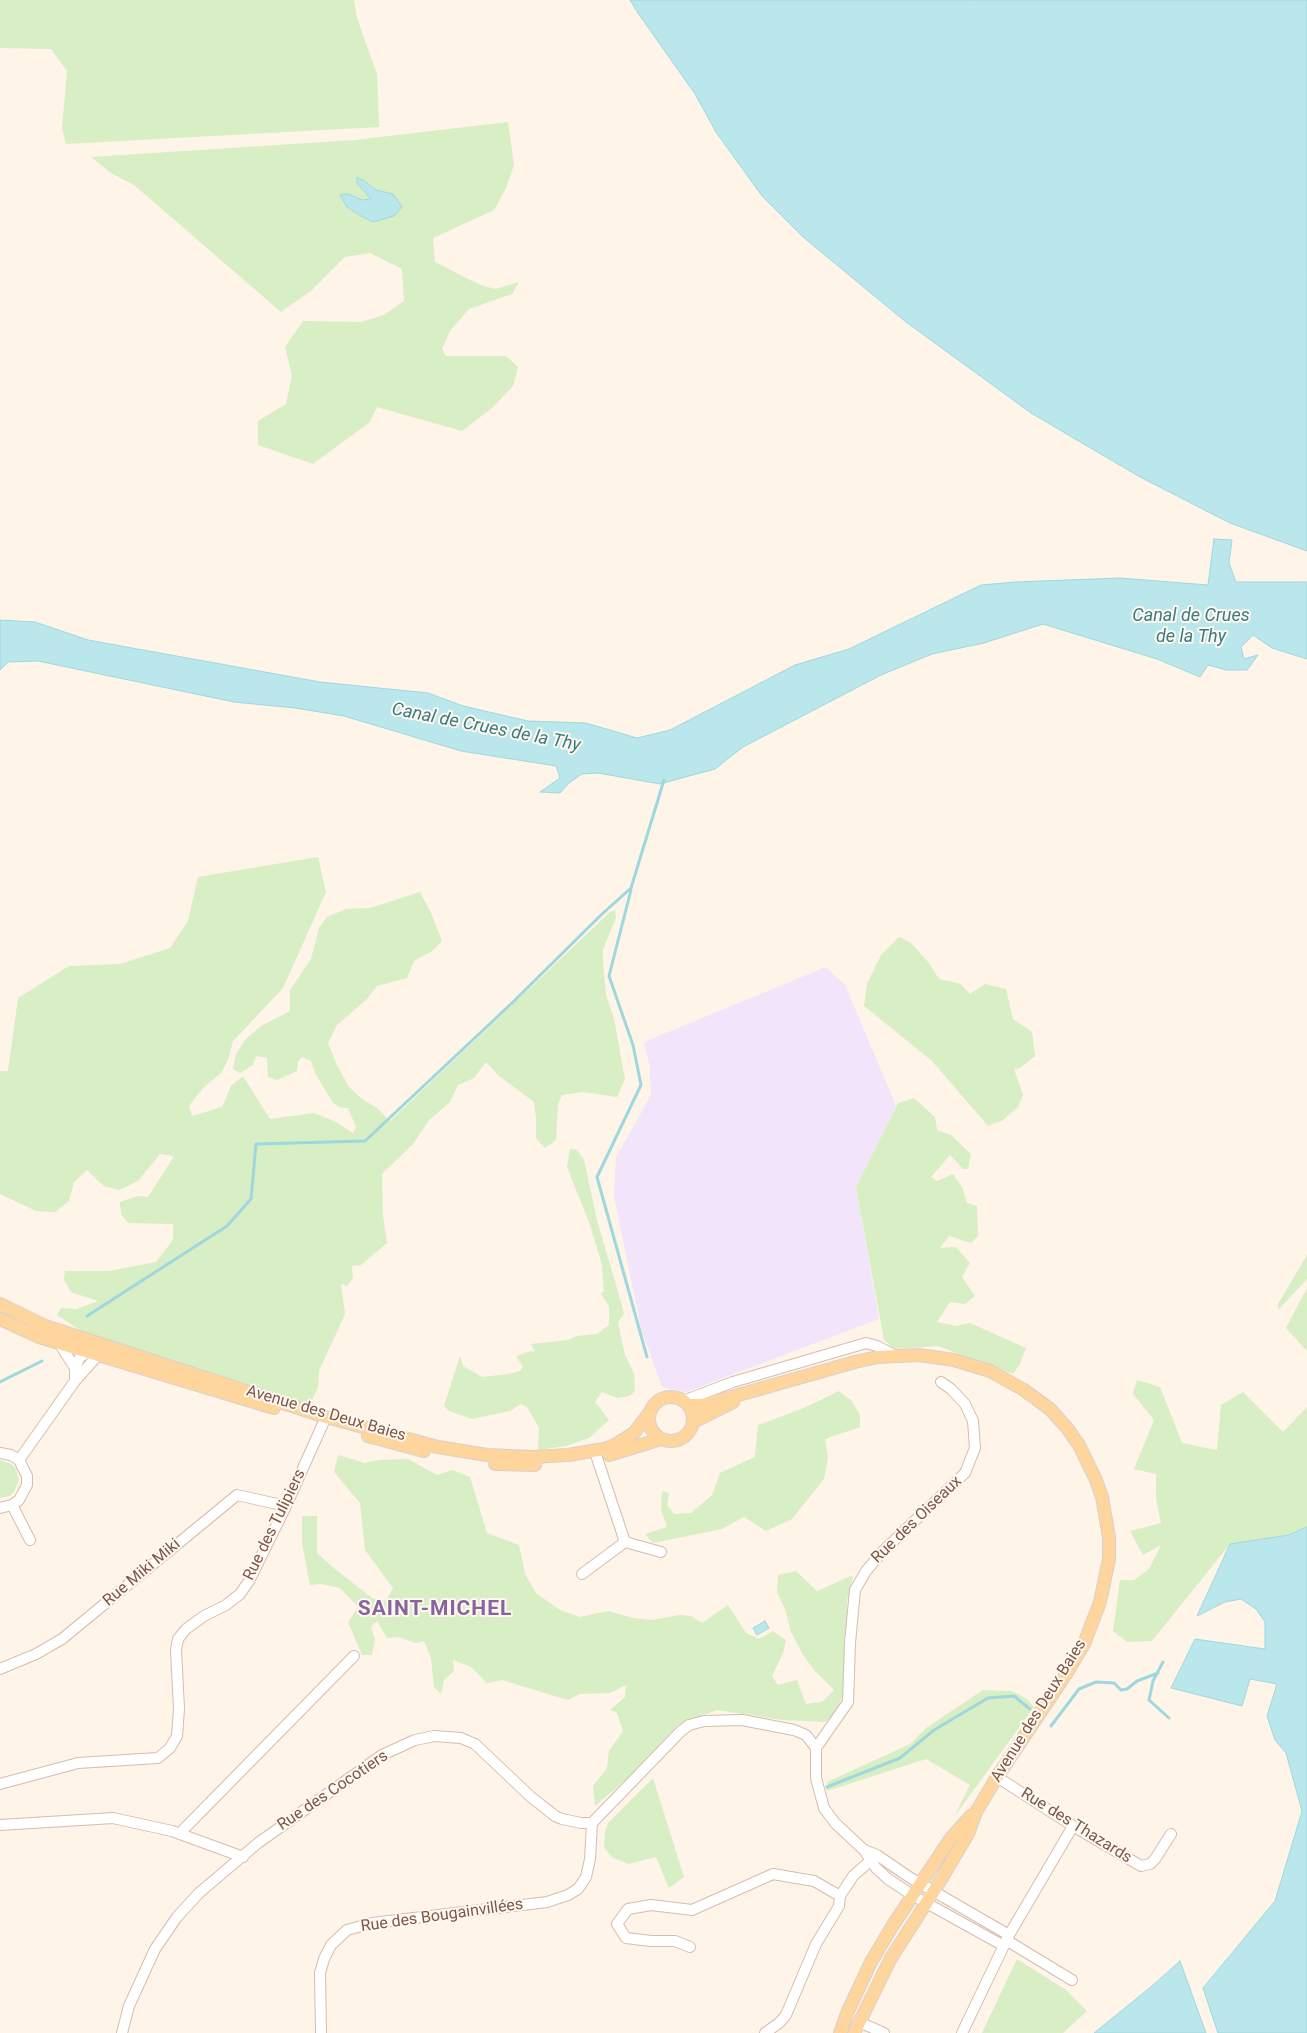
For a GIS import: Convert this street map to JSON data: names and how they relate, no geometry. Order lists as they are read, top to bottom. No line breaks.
{"streets":{"main road":["Avenue des Deux Baies"],"street":["Rue des Oiseaux","Rue des Tulipiers","Rue Miki Miki","Rue des Cocotiers","Rue des Thazards","Rue des Bougainvillées"]},"crossings":[["Avenue des Deux Baies","Rue des Tulipiers"],["Avenue des Deux Baies","Rue des Thazards"],["Rue des Tulipiers","Rue Miki Miki"],["Rue des Cocotiers","Rue des Bougainvillées"]],"districts":["SAINT-MICHEL"],"water":["Canal de Crues de la Thy"]}
